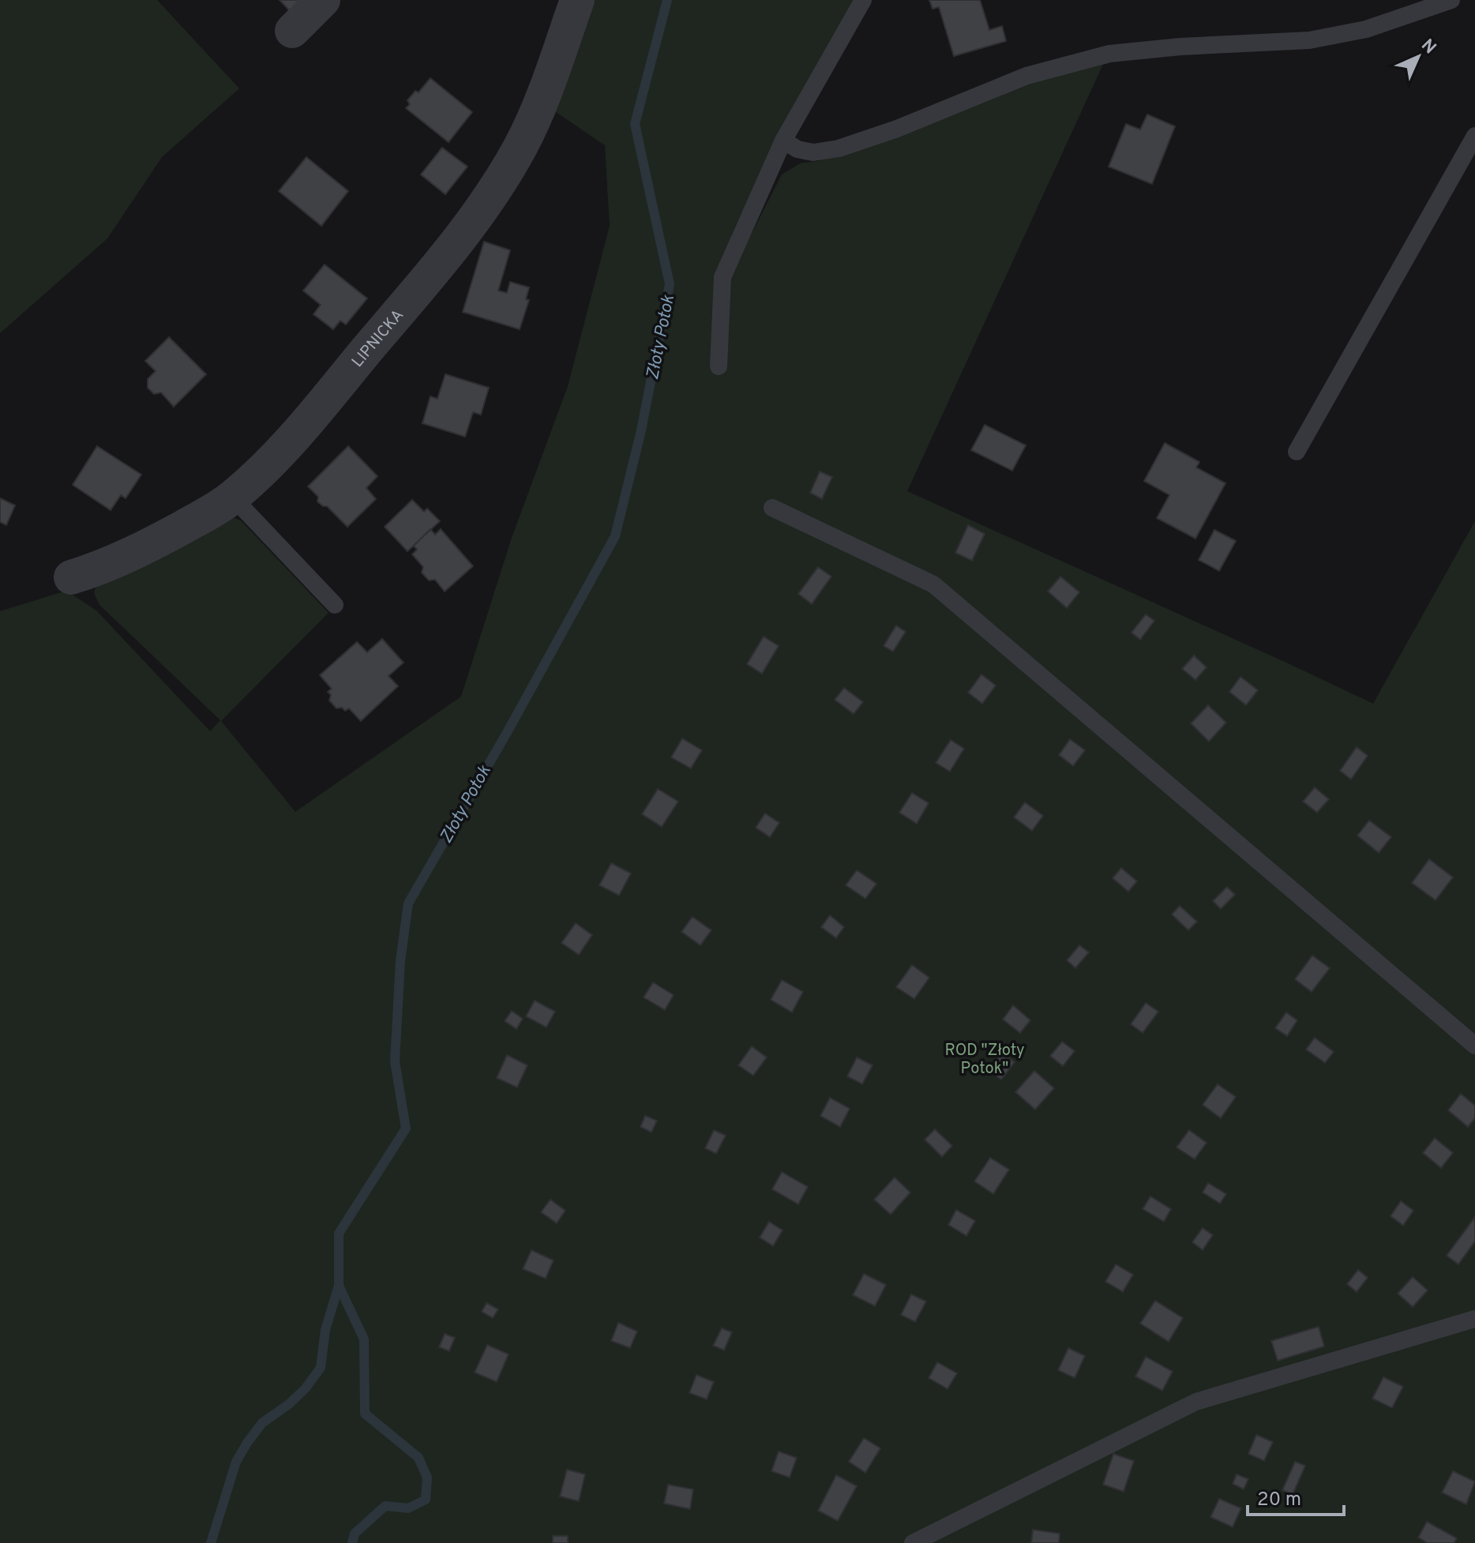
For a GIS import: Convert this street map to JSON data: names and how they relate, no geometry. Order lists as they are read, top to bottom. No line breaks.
{"streets":{"street":["LIPNICKA"]},"water":["Złoty Potok"],"parks":["ROD \"Złoty Potok\""],"scale_bar":"20 m","north":"top right"}
